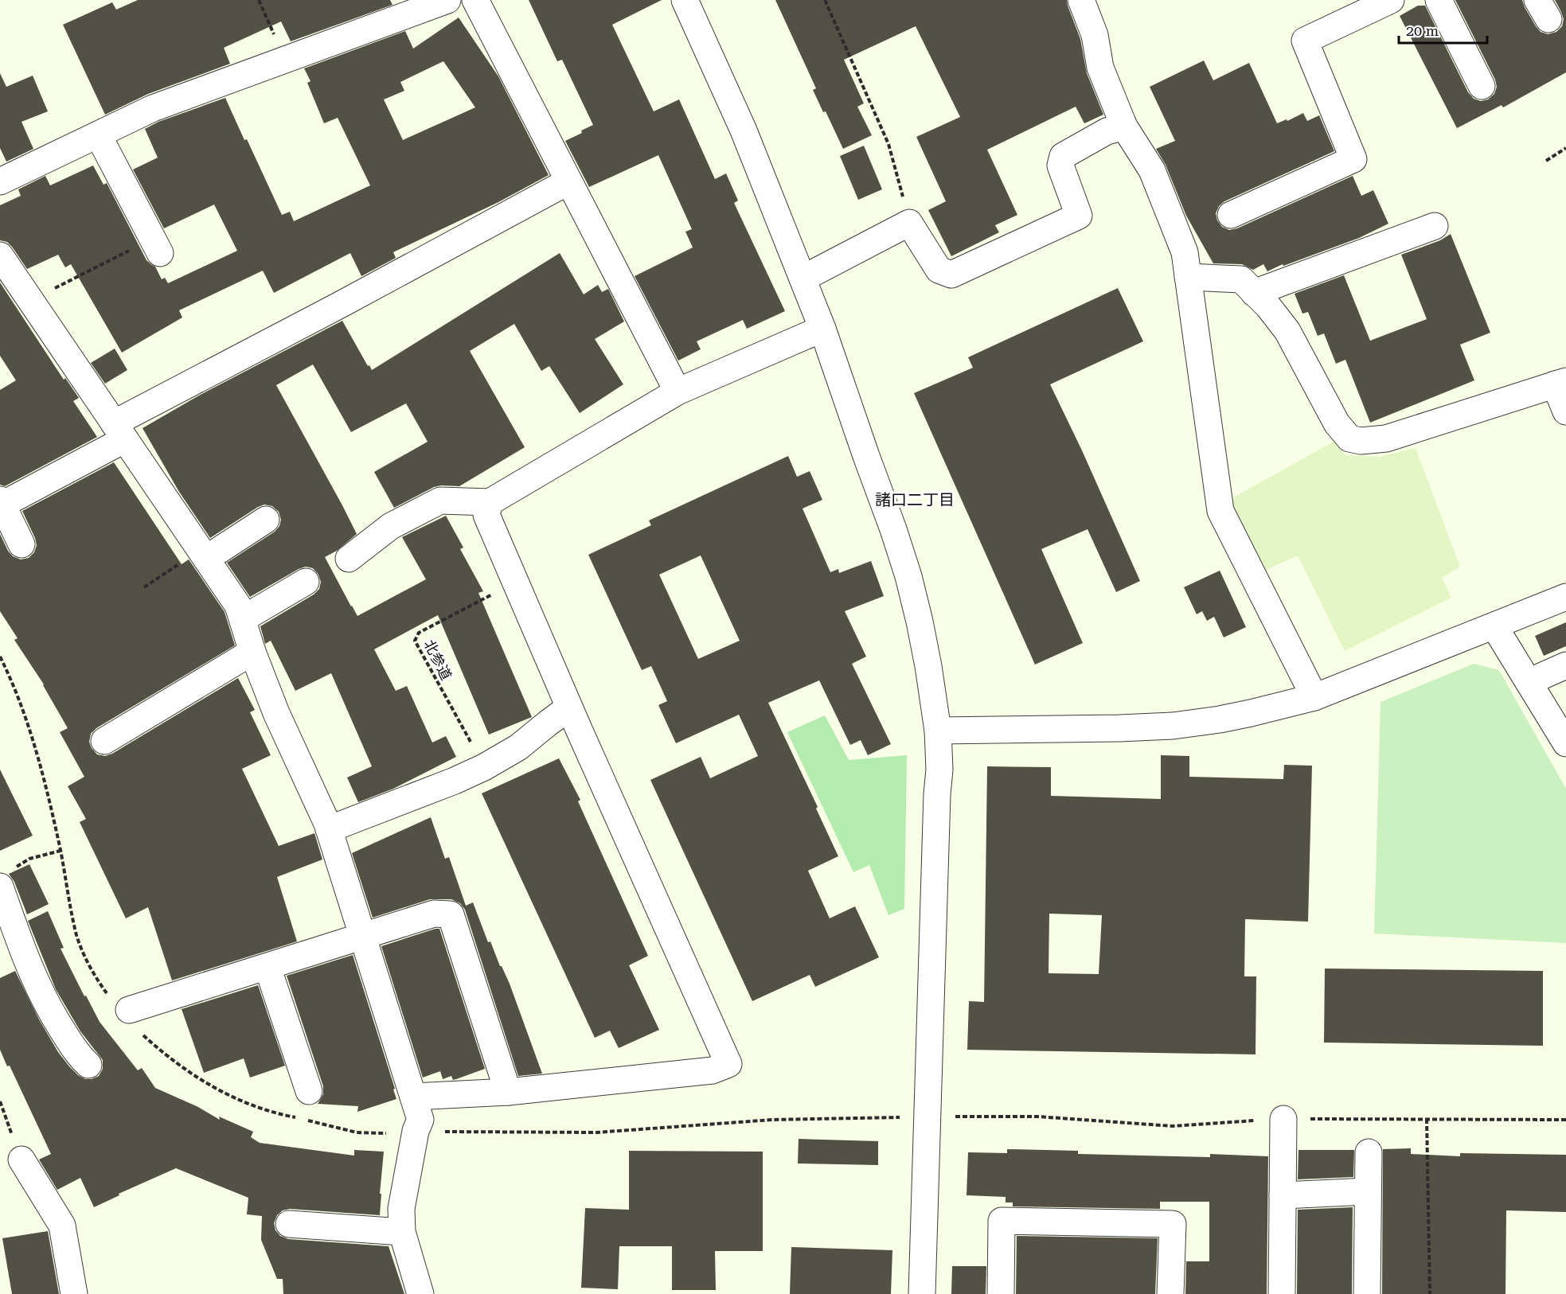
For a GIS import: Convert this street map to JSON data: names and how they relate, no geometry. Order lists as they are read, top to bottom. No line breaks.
{"streets":{"path":["北参道"]},"districts":["諸口二丁目"],"scale_bar":"20 m"}
